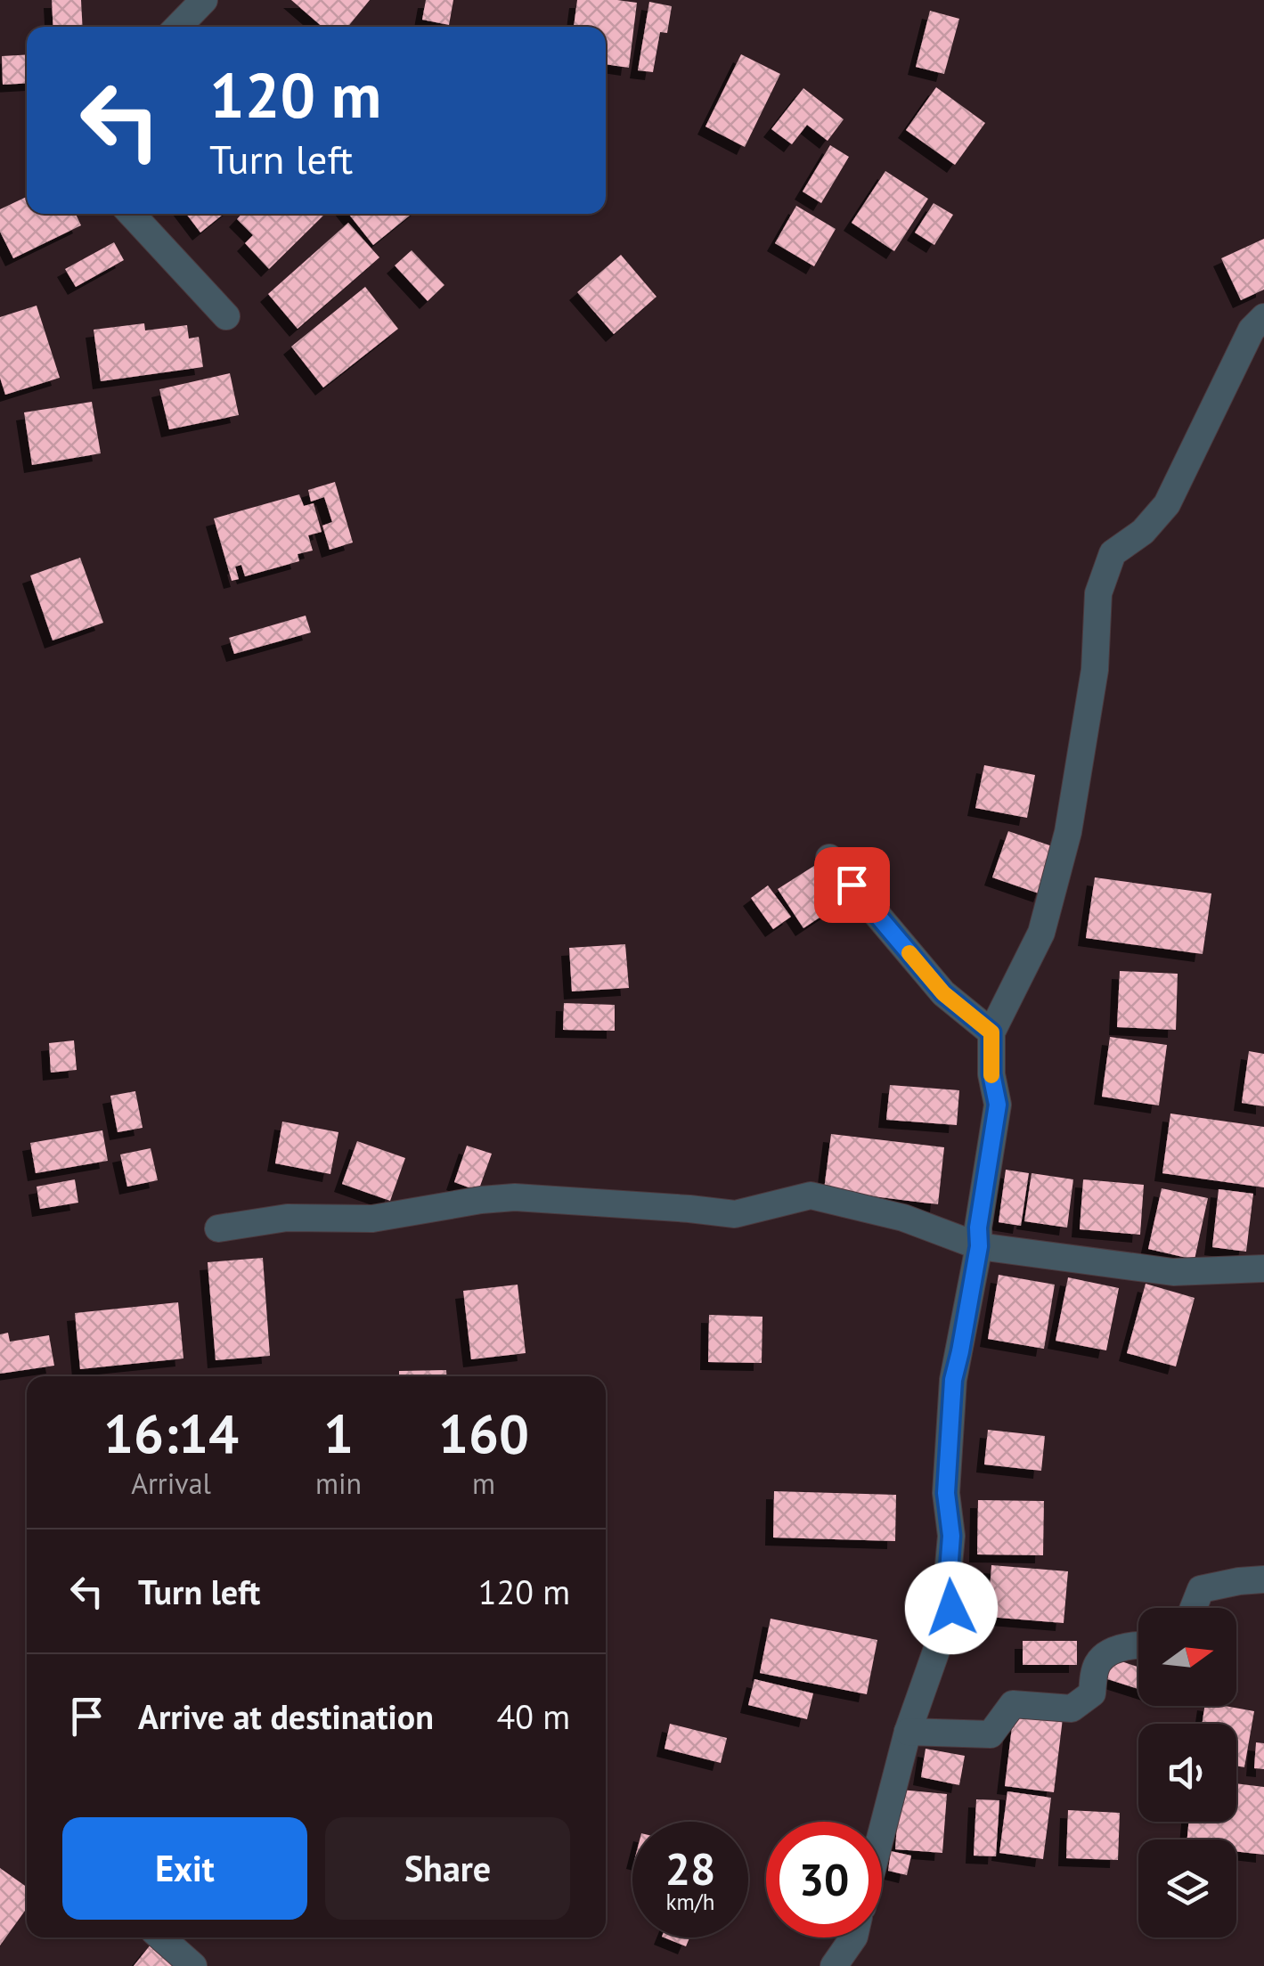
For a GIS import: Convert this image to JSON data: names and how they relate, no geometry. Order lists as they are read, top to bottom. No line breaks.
{"north":"right","page":{"turn":["120 m","Turn left"],"eta":["16:14","Arrival","1","min","160","m"],"list":[{"name":"Turn left","value":"120 m"},{"name":"Arrive at destination","value":"40 m"}],"buttons":["Exit","Share"],"speed":"28 km/h","limit":"30"}}
